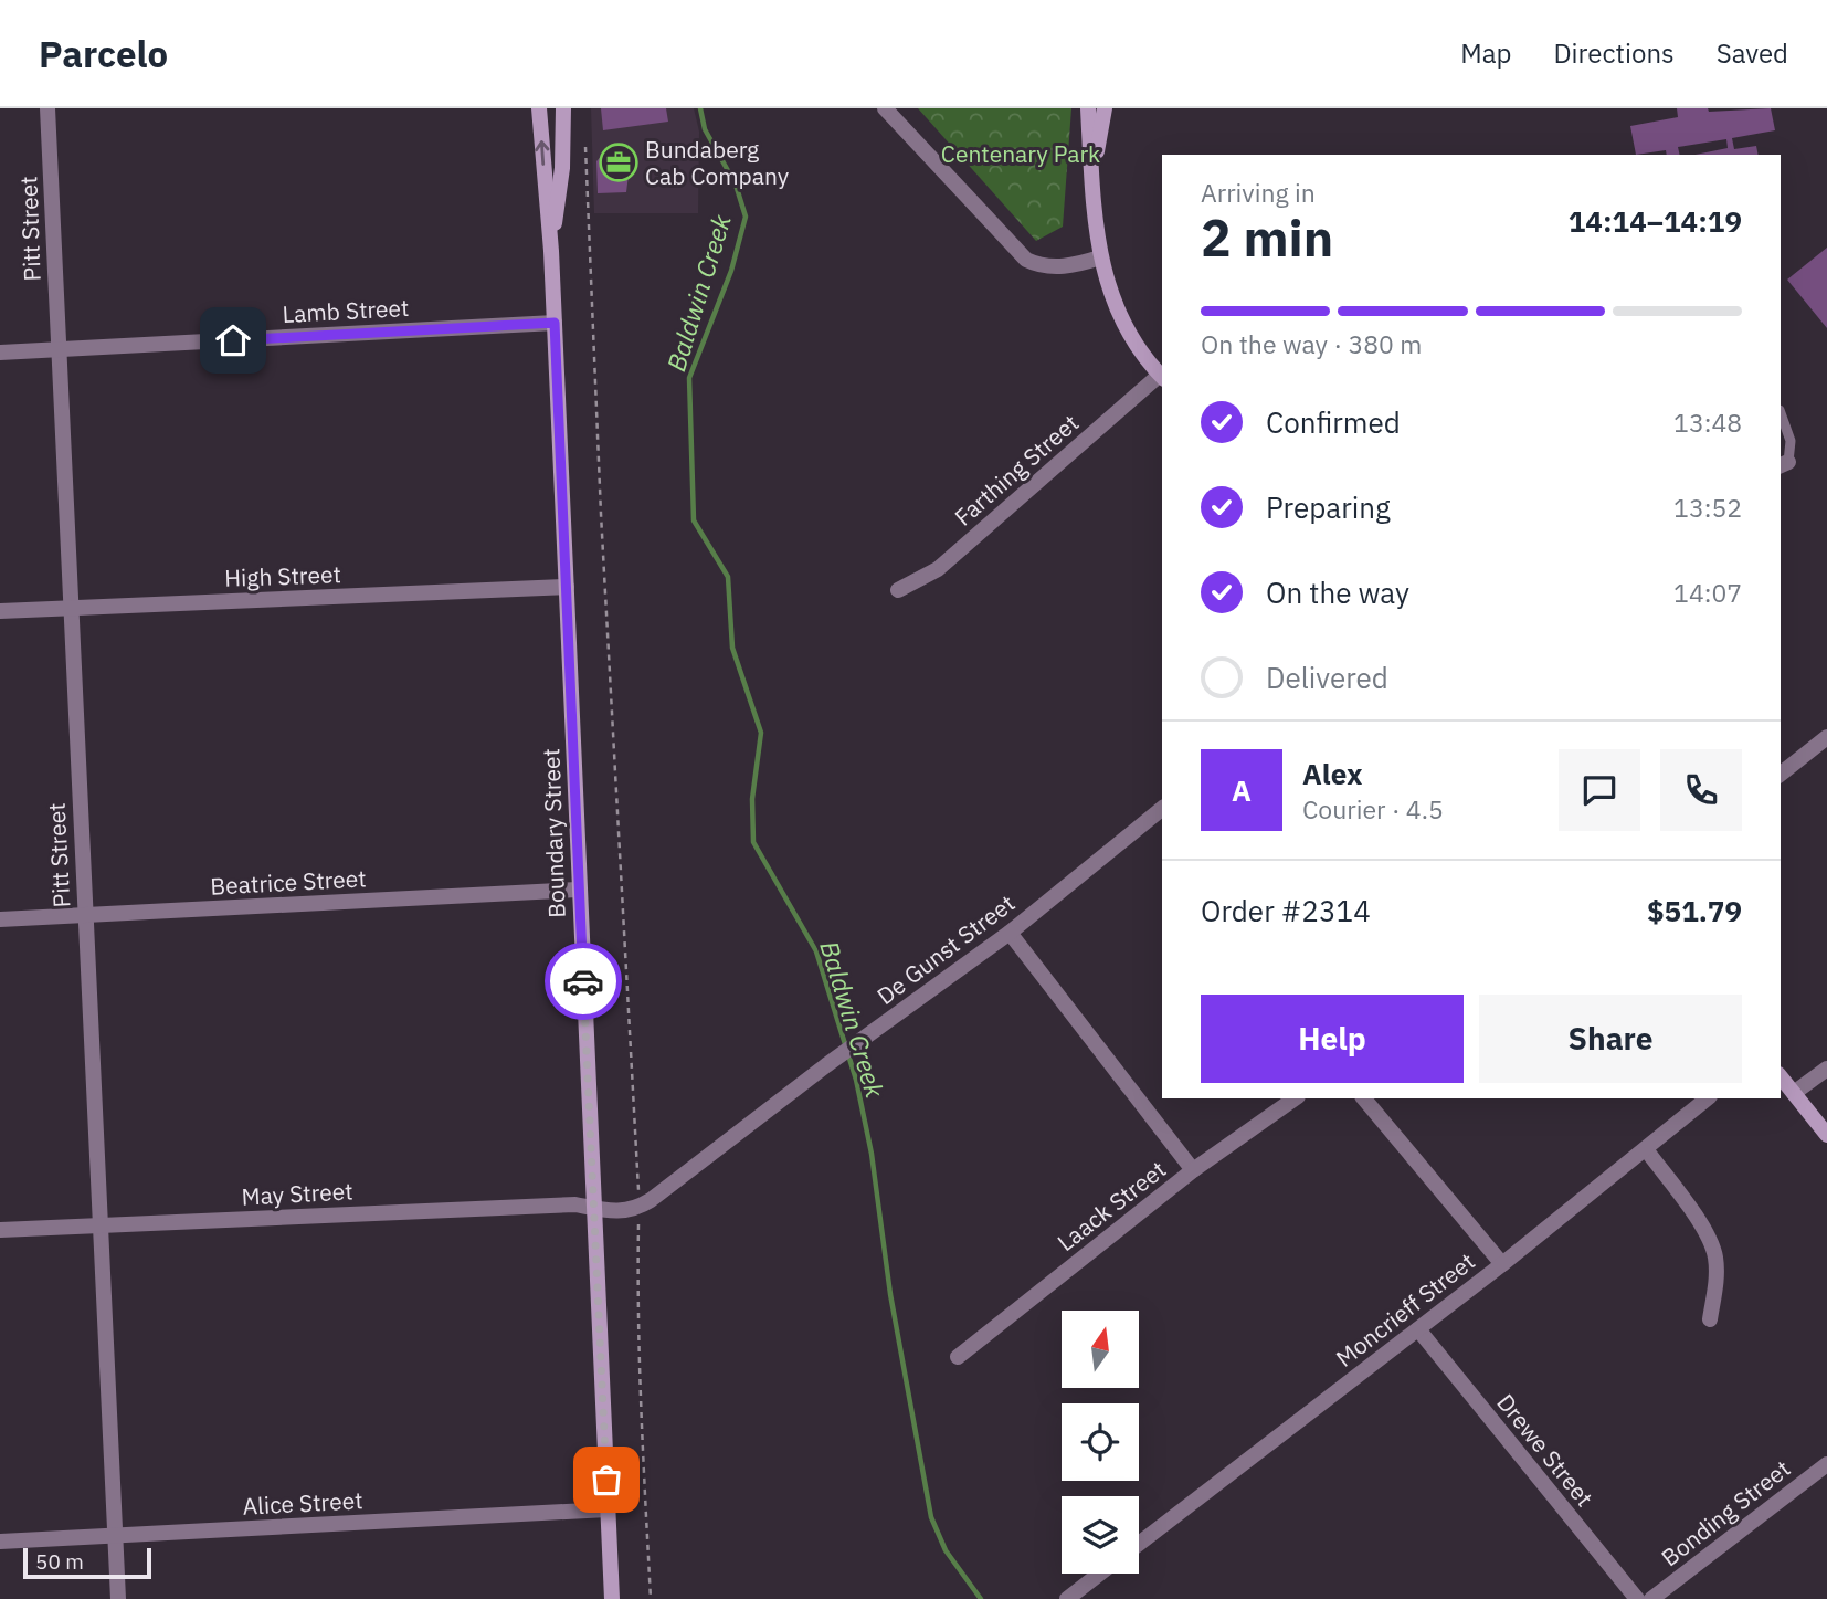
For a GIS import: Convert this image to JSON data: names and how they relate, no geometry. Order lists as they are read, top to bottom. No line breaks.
{"streets":{"street":["Pitt Street","Lamb Street","Farthing Street","High Street","Boundary Street","Beatrice Street","De Gunst Street","May Street","Laack Street","Moncrieff Street","Drewe Street","Alice Street","Bonding Street"]},"crossings":[["Pitt Street","Lamb Street"],["Pitt Street","High Street"],["Pitt Street","Beatrice Street"],["Pitt Street","May Street"],["Pitt Street","Alice Street"],["Lamb Street","Boundary Street"],["High Street","Boundary Street"],["Boundary Street","Beatrice Street"],["Boundary Street","De Gunst Street"],["Boundary Street","May Street"],["Boundary Street","Alice Street"],["De Gunst Street","May Street"],["Moncrieff Street","Drewe Street"]],"water":["Baldwin Creek"],"parks":["Centenary Park"],"places":{"office":["Bundaberg Cab Company"]},"scale_bar":"50 m","north":"top","page":{"header":"Parcelo","nav":["Map","Directions","Saved"],"heading":["2 min","Arriving in","14:14–14:19"],"panel":["Alex","Courier · 4.5","Order #2314","$51.79"],"bar":"On the way · 380 m","list":[["Confirmed","13:48"],["Preparing","13:52"],["On the way","14:07"],"Delivered"],"round":"A","buttons":["Help","Share"],"scale":"50 m"}}
